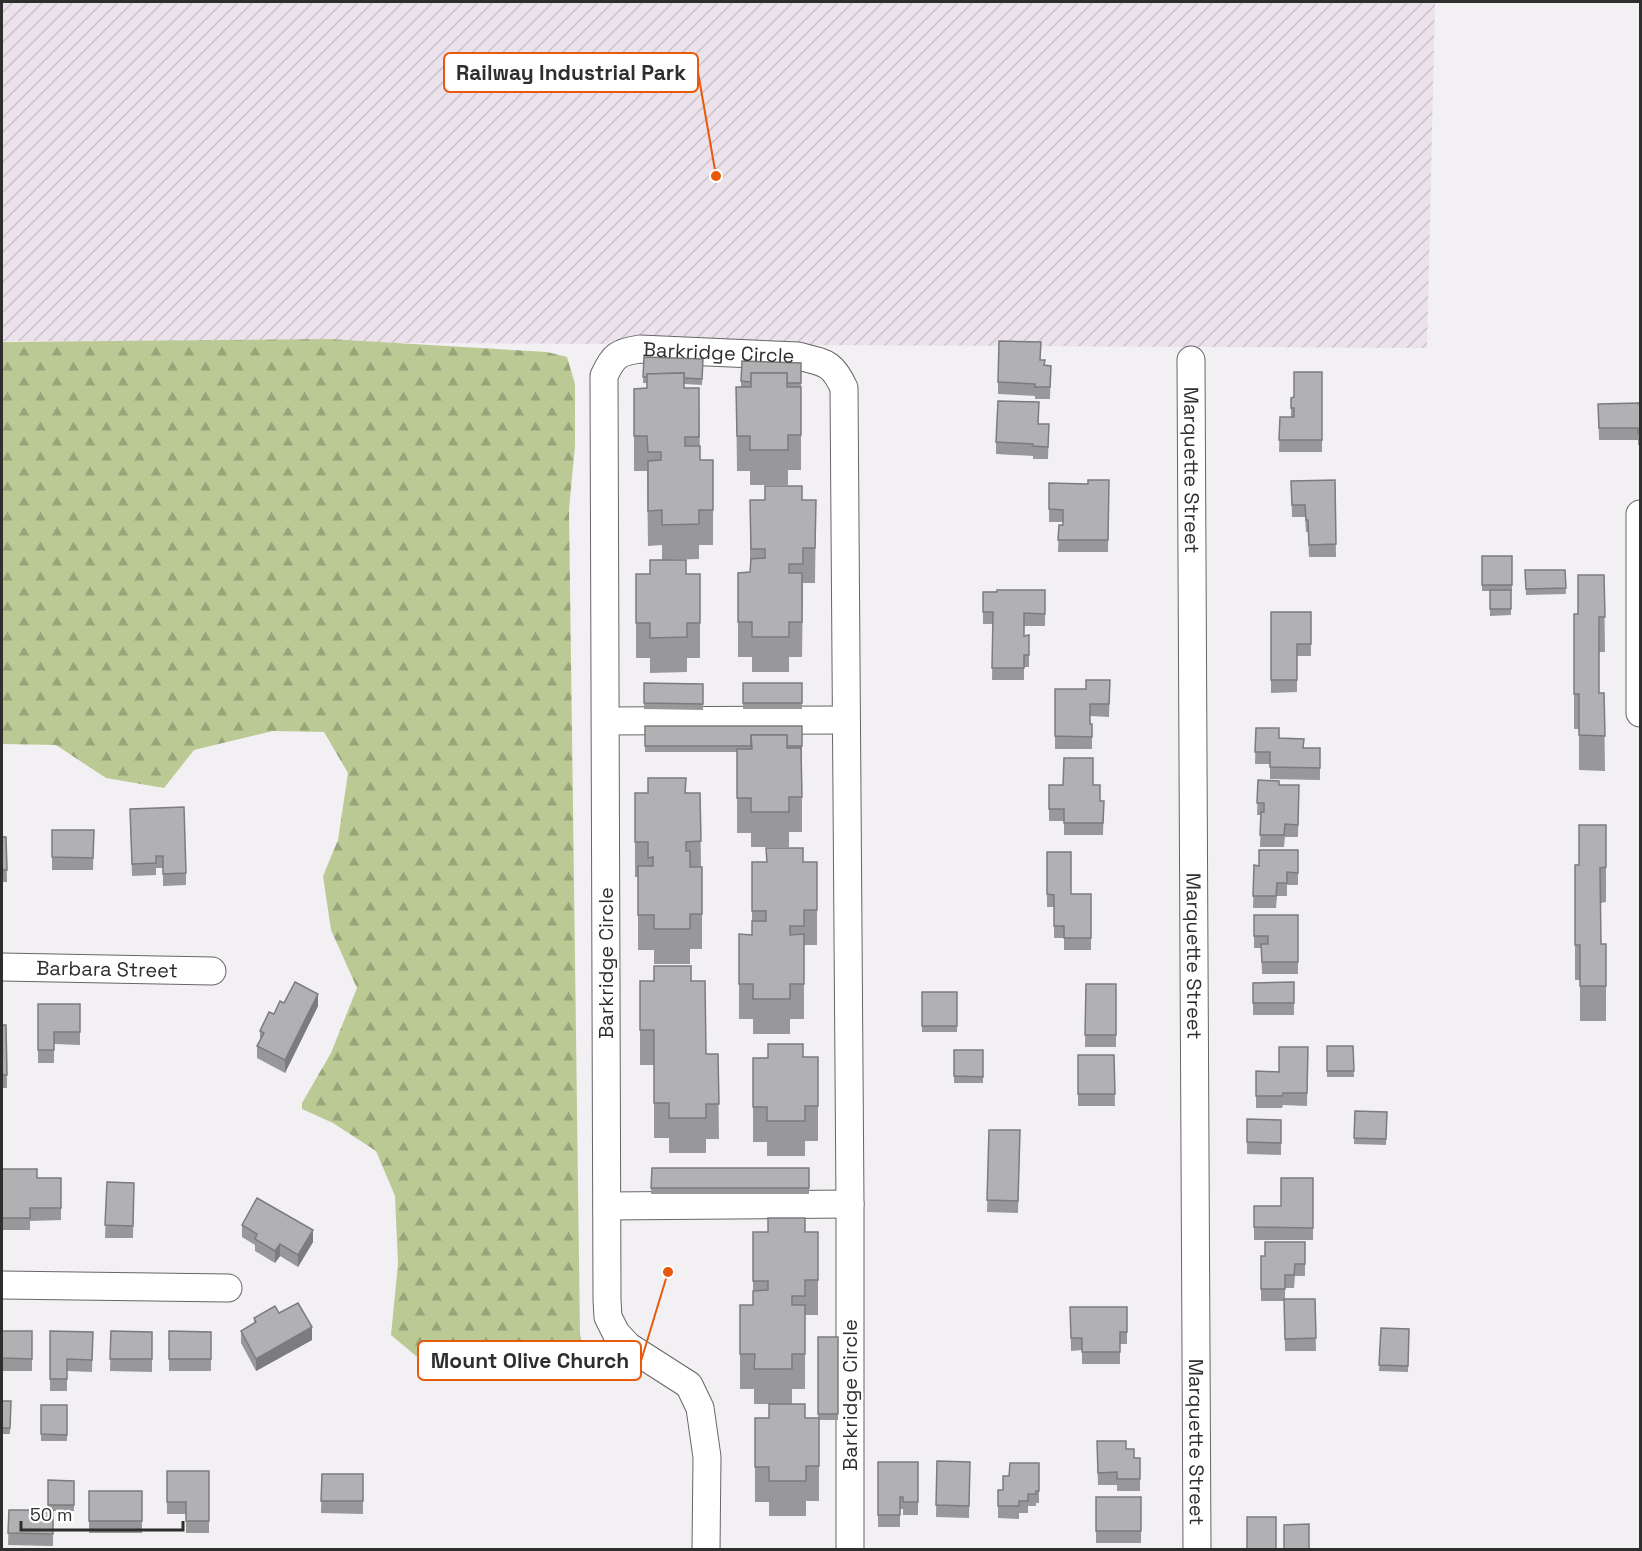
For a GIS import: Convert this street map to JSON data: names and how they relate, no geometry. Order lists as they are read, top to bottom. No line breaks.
{"streets":{"street":["Barkridge Circle","Marquette Street","Barbara Street"]},"places":["Railway Industrial Park","Mount Olive Church"],"scale_bar":"50 m"}
